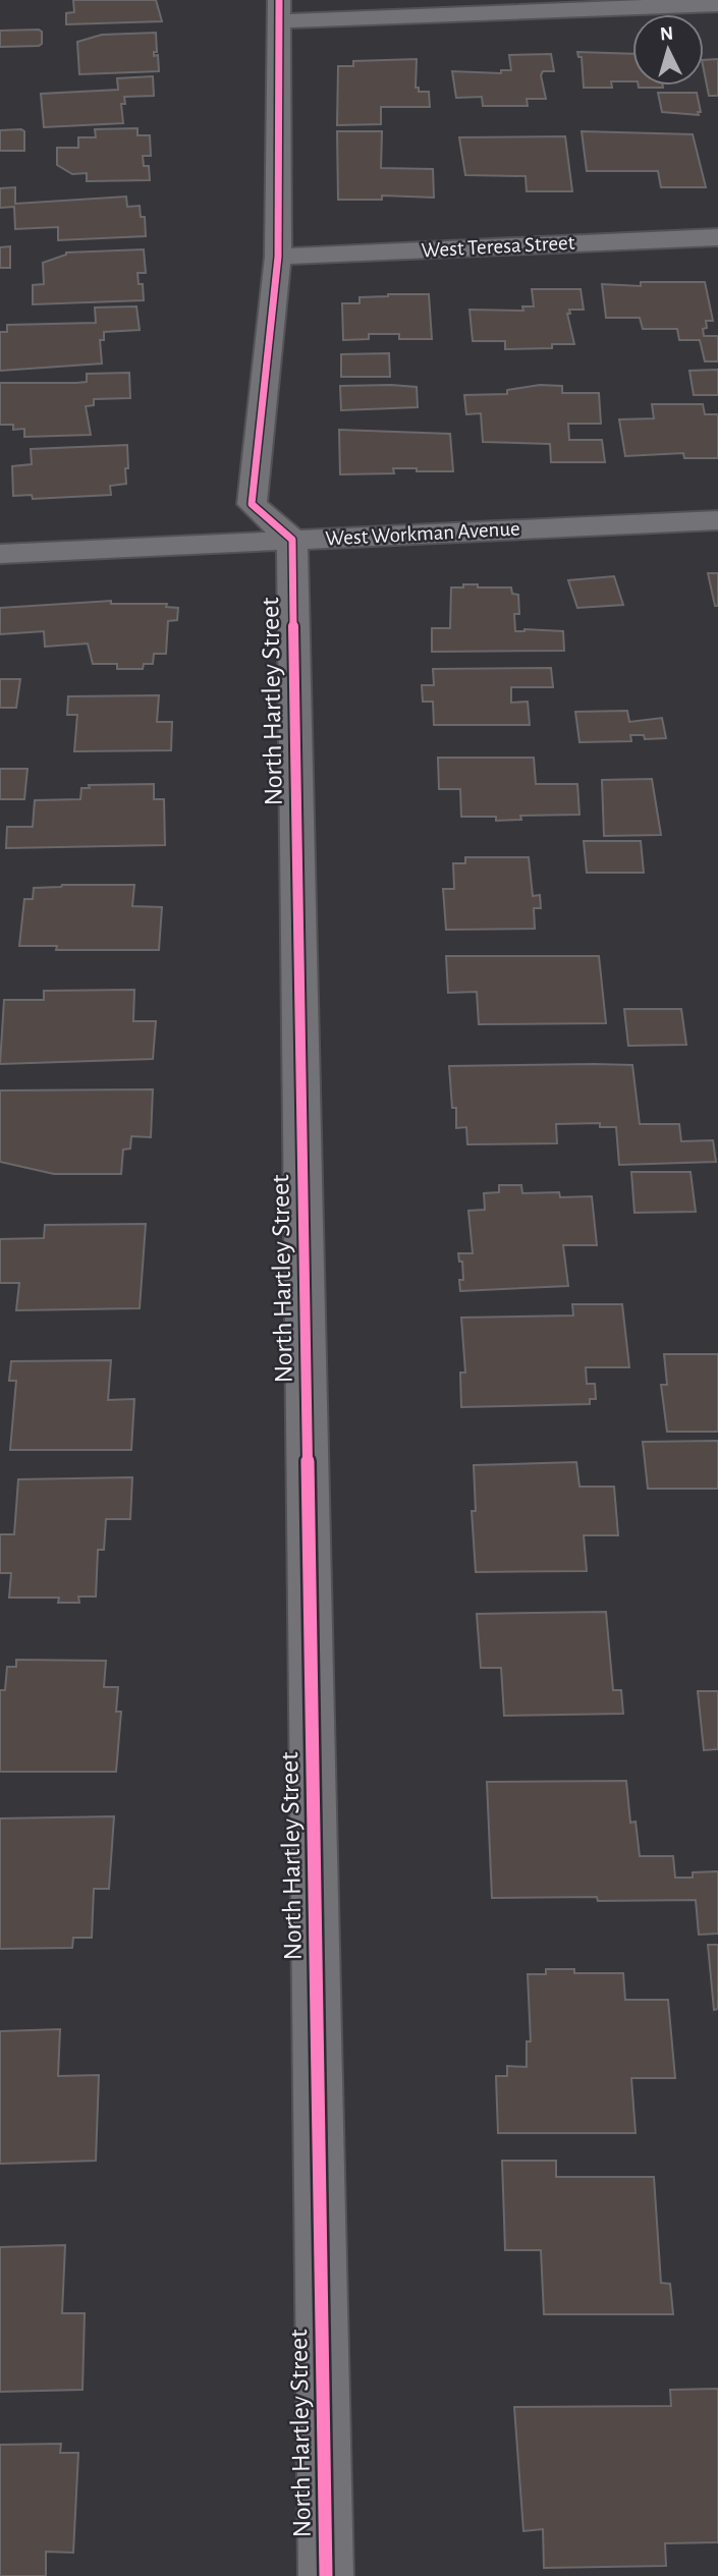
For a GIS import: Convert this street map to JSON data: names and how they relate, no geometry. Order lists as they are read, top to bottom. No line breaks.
{"streets":{"street":["West Teresa Street","West Workman Avenue","North Hartley Street"]},"crossings":[["West Workman Avenue","North Hartley Street"]],"north":"top"}
